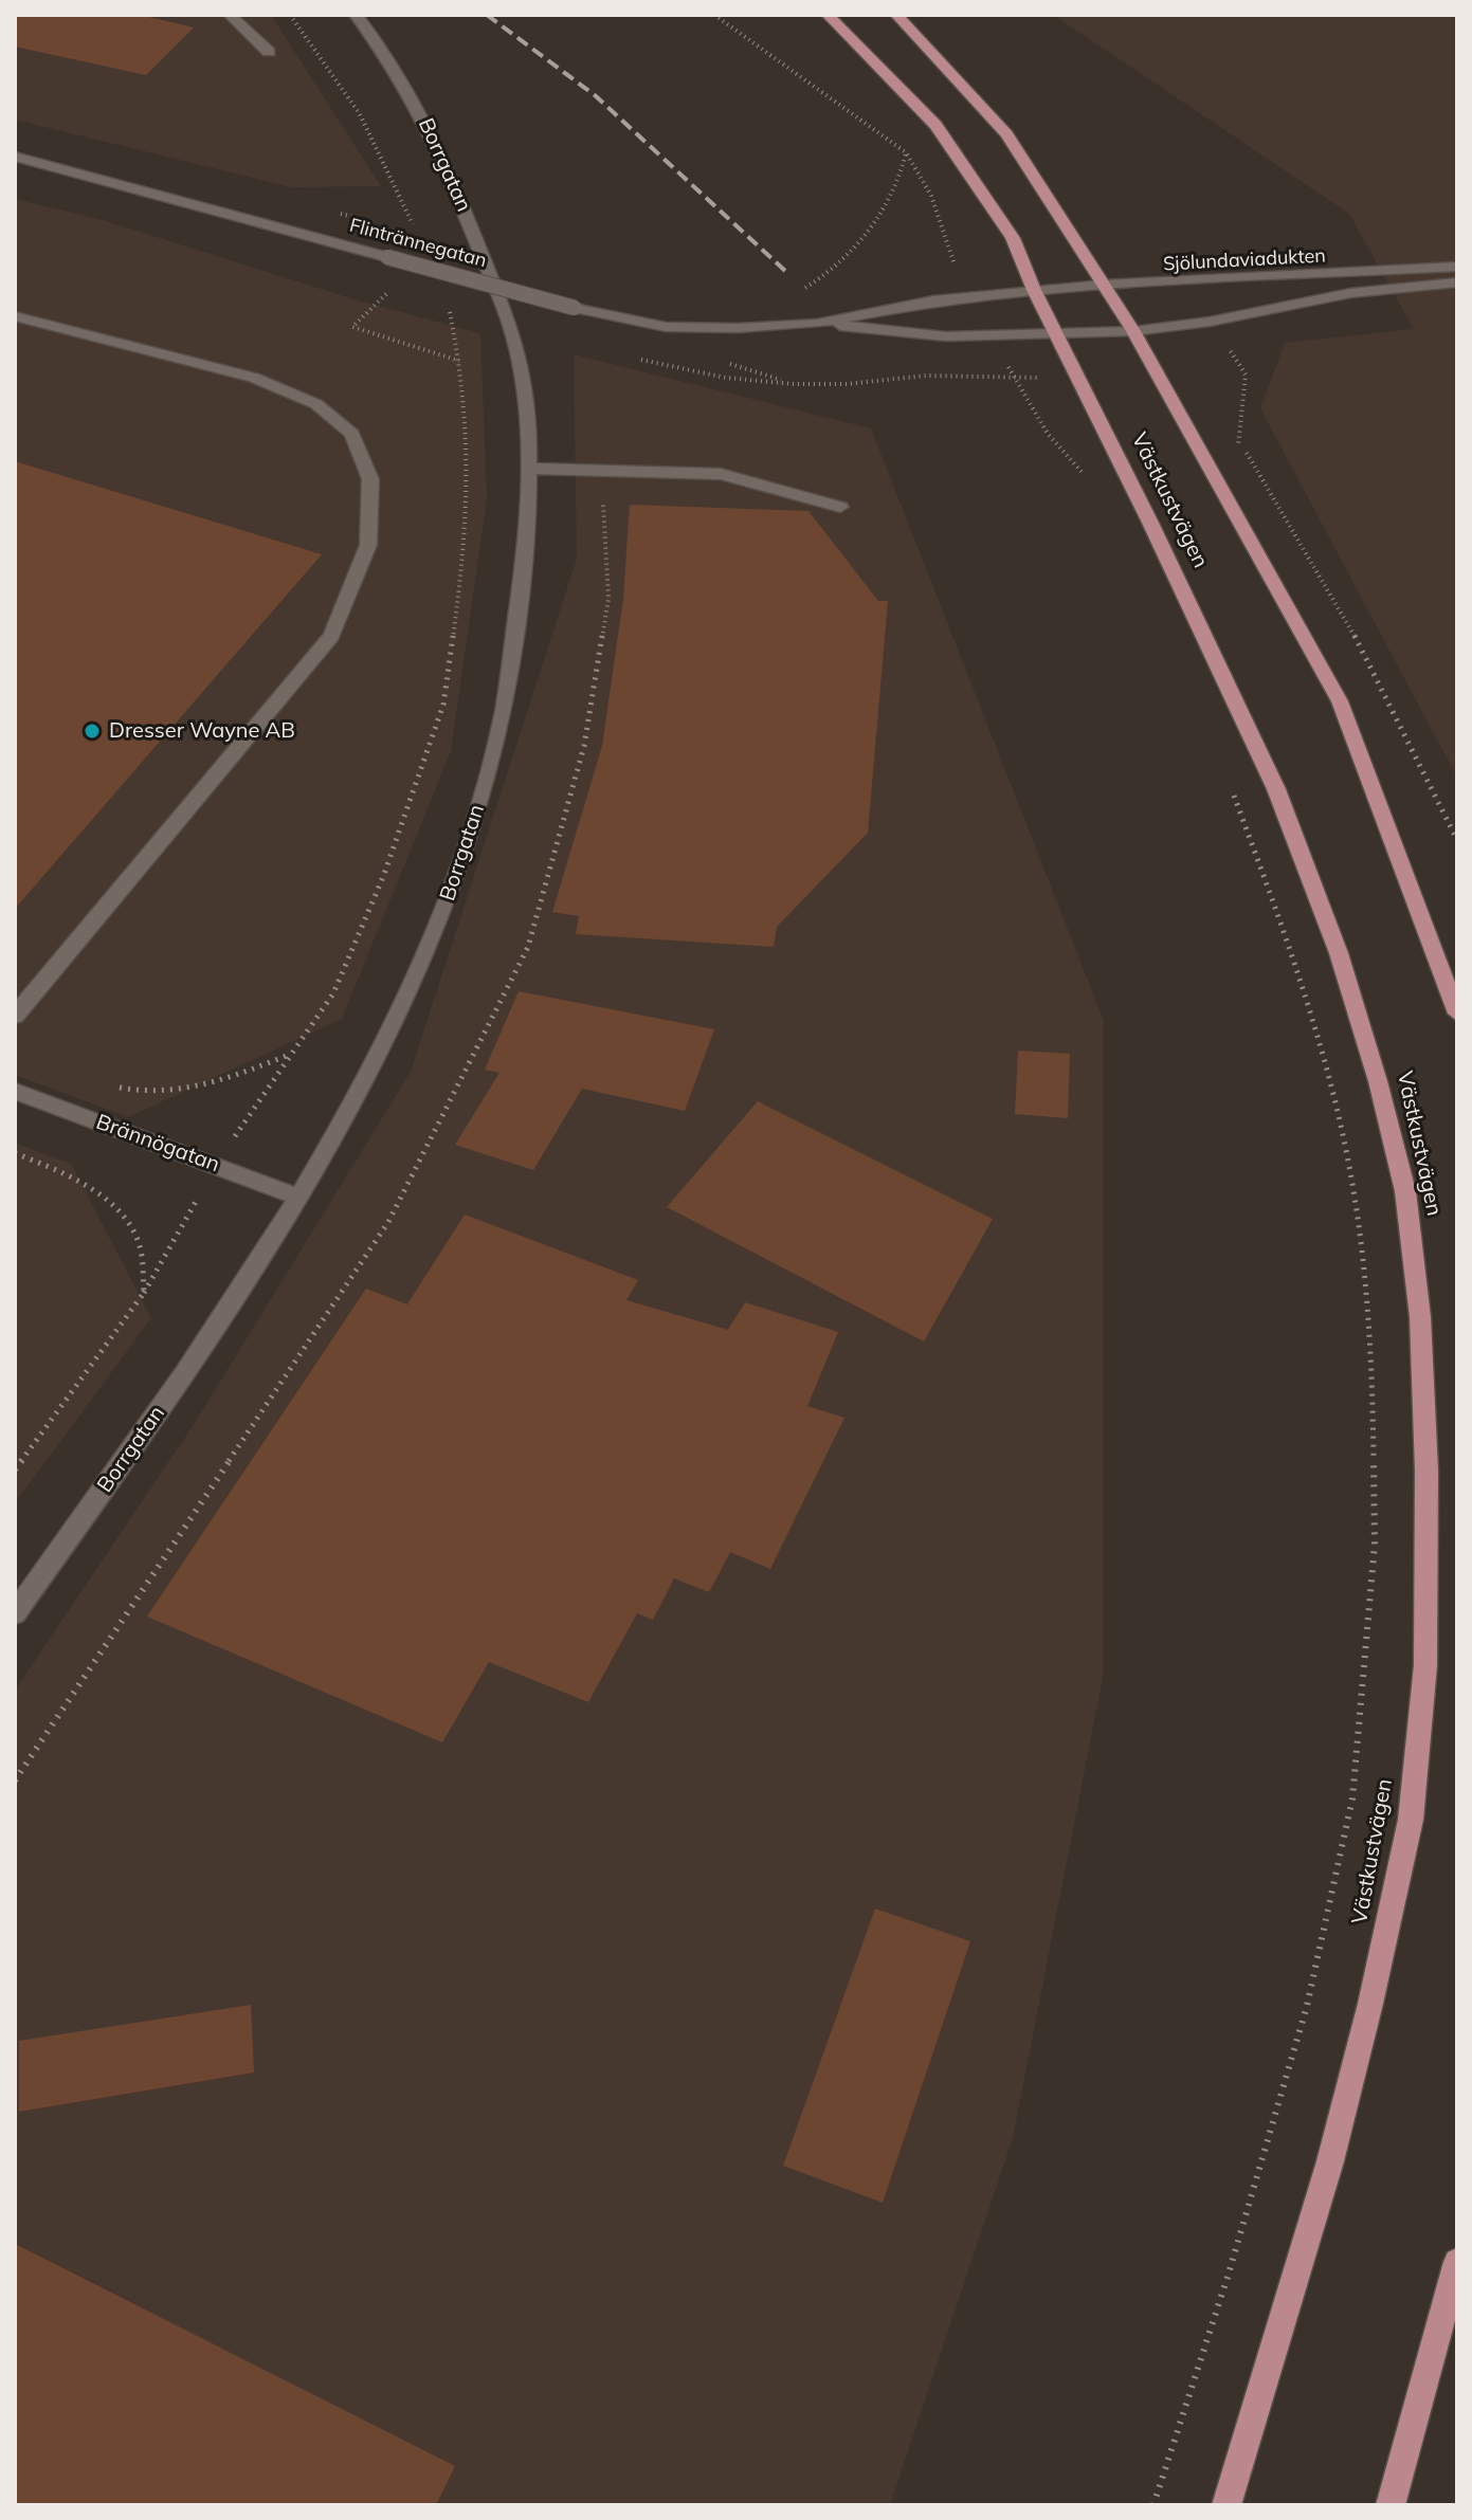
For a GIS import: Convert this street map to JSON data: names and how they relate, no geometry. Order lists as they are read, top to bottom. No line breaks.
{"streets":{"main road":["Västkustvägen"],"street":["Borrgatan","Flintrännegatan","Sjölundaviadukten","Brännögatan"]},"crossings":[["Borrgatan","Brännögatan"],["Flintrännegatan","Sjölundaviadukten"],["Flintrännegatan","Västkustvägen"],["Sjölundaviadukten","Västkustvägen"]],"places":["Dresser Wayne AB"]}
